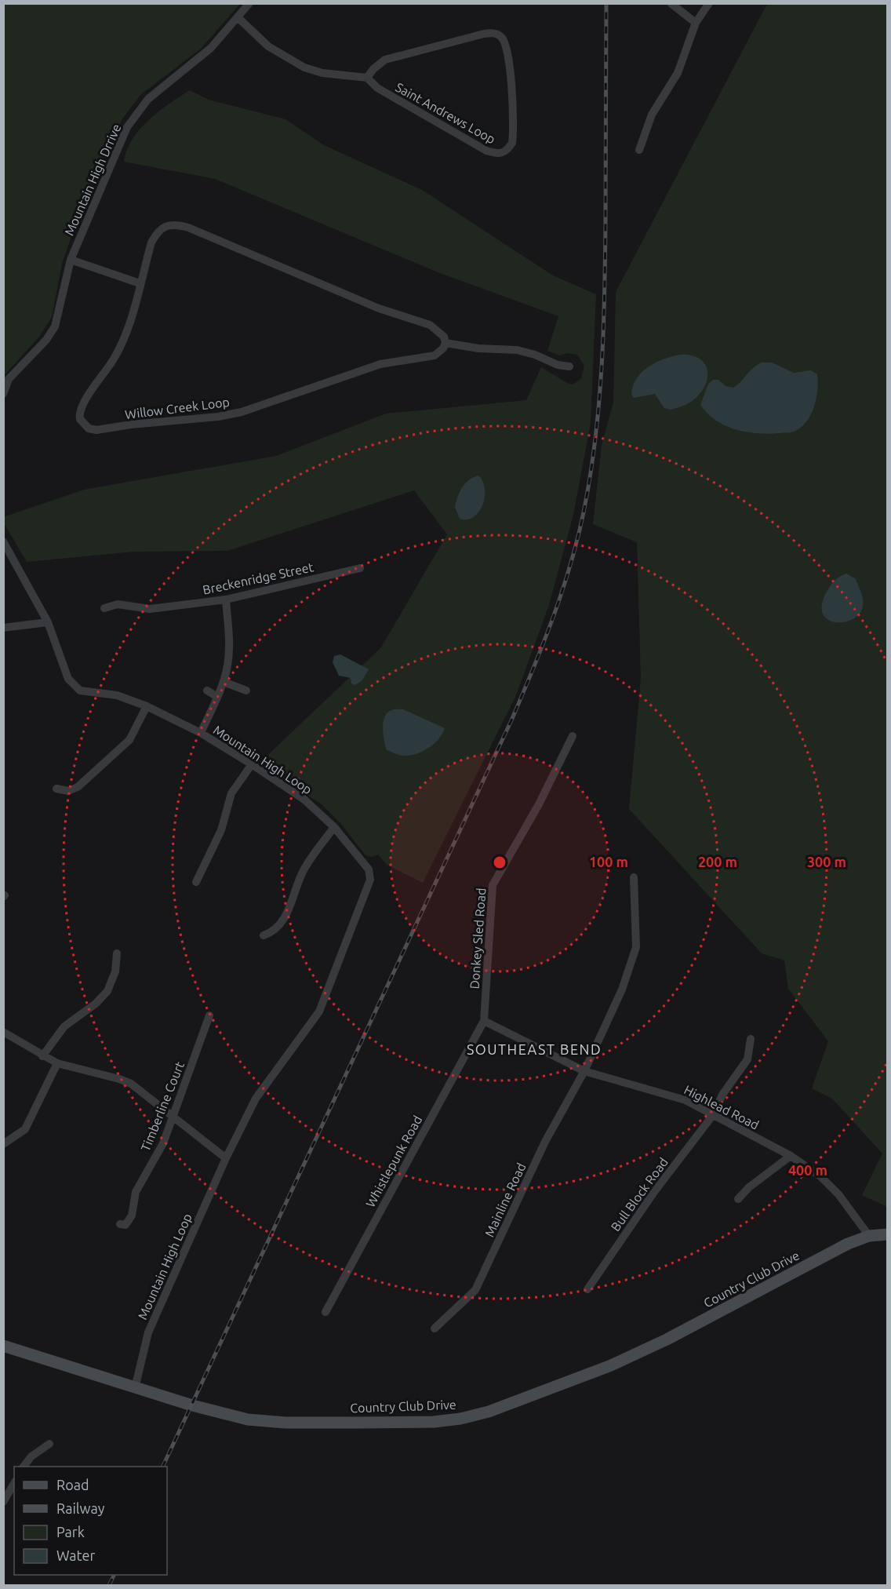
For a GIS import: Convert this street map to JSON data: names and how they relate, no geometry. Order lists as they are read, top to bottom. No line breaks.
{"streets":{"street":["Saint Andrews Loop","Mountain High Drrive","Willow Creek Loop","Breckenridge Street","Mountain High Loop","Donkey Sled Road","Timberline Court","Highlead Road","Whistlepunk Road","Bull Block Road","Mainline Road","Country Club Drive"]},"crossings":[["Mountain High Loop","Country Club Drive"],["Donkey Sled Road","Highlead Road"],["Donkey Sled Road","Whistlepunk Road"],["Highlead Road","Whistlepunk Road"],["Highlead Road","Bull Block Road"],["Highlead Road","Mainline Road"],["Highlead Road","Country Club Drive"]],"districts":["SOUTHEAST BEND"],"legend":["Road","Railway","Park","Water"],"rings":["100 m","200 m","300 m","400 m"]}
